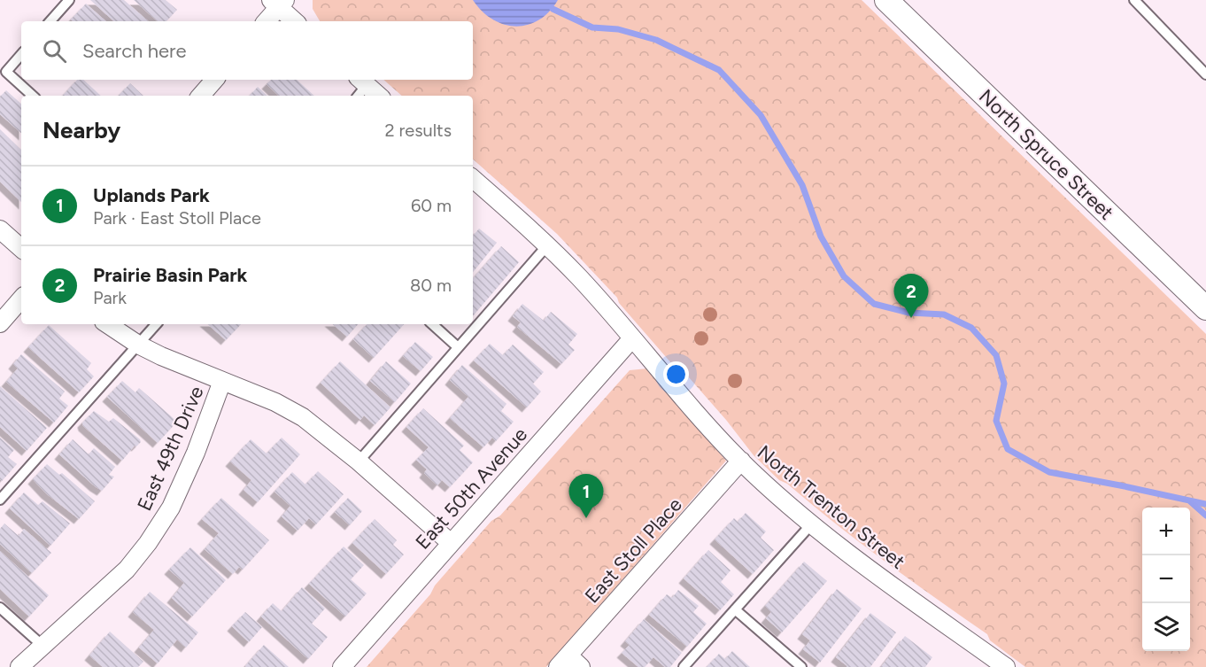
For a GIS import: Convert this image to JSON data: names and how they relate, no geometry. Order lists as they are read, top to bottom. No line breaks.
{"streets":{"street":["North Spruce Street","East 49th Drive","East 50th Avenue","North Trenton Street","East Stoll Place"]},"crossings":[["East 50th Avenue","North Trenton Street"],["North Trenton Street","East Stoll Place"]],"page":{"search":"Search here","heading":["Nearby","2 results"],"list":[{"mark":"1","name":"Uplands Park","note":"Park · East Stoll Place","value":"60 m"},{"mark":"2","name":"Prairie Basin Park","note":"Park","value":"80 m"}],"pins":["2","1"],"map_buttons":["+","−"]}}
